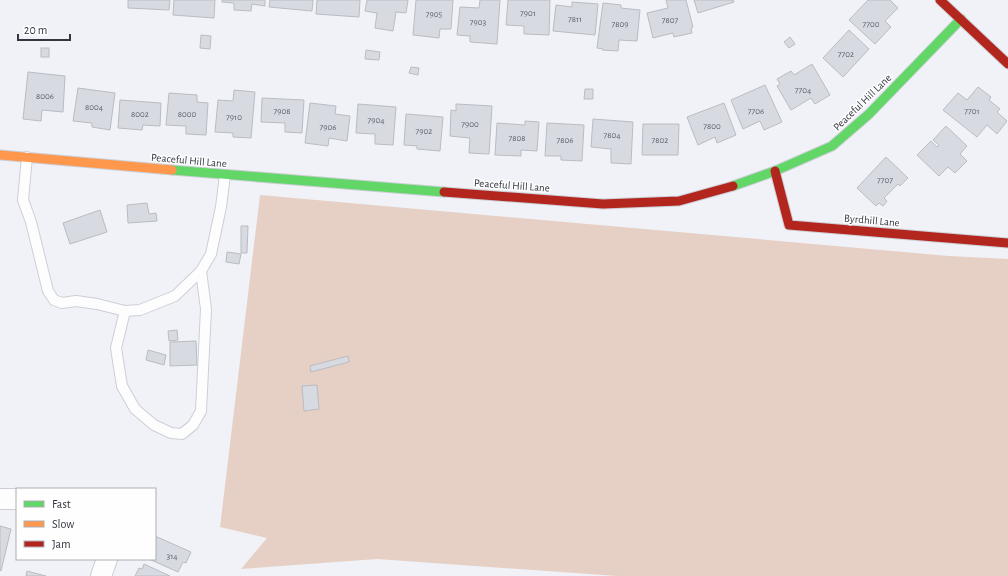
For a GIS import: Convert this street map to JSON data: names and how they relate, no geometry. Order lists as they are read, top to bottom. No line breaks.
{"streets":{"street":["Peaceful Hill Lane","Byrdhill Lane"]},"crossings":[["Peaceful Hill Lane","Byrdhill Lane"]],"house_numbers":["7901","7905","7811","7807","7903","7809","7700","7702","7704","8006","8004","7908","7706","7701","8002","8000","7910","7904","7900","7800","7906","7902","7804","7808","7806","7802","7707","314"],"legend":["Fast","Slow","Jam"],"scale_bar":"20 m"}
